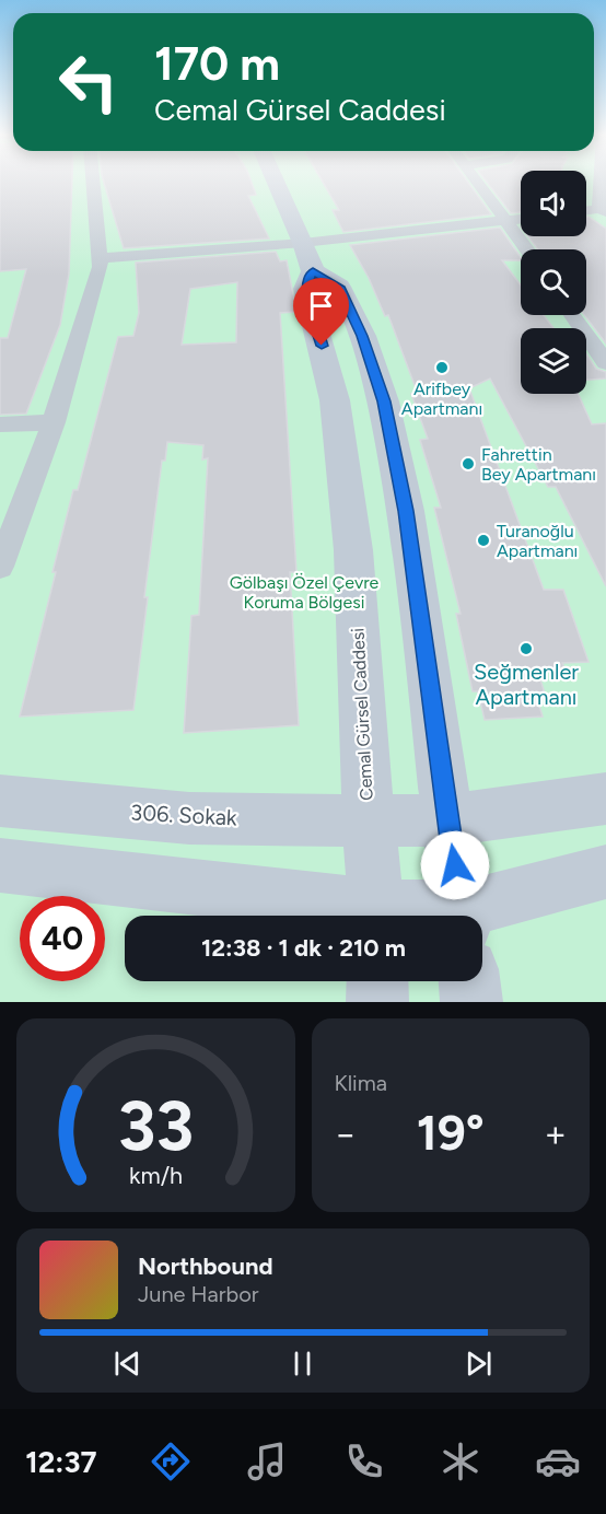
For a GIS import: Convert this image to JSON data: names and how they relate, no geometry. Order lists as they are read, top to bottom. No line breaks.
{"streets":{"street":["Cemal Gürsel Caddesi","306. Sokak"]},"crossings":[["Cemal Gürsel Caddesi","306. Sokak"]],"parks":["Gölbaşı Özel Çevre Koruma Bölgesi"],"places":["Arifbey Apartmanı","Fahrettin Bey Apartmanı","Turanoğlu Apartmanı","Seğmenler Apartmanı"],"page":{"turn":["170 m","Cemal Gürsel Caddesi"],"limit":"40","trip":"12:38 · 1 dk · 210 m","tile":"Klima","heat":["−","19°","+"],"song":["Northbound","June Harbor"],"tabs":"12:37","gauge":["33","km/h"]}}
